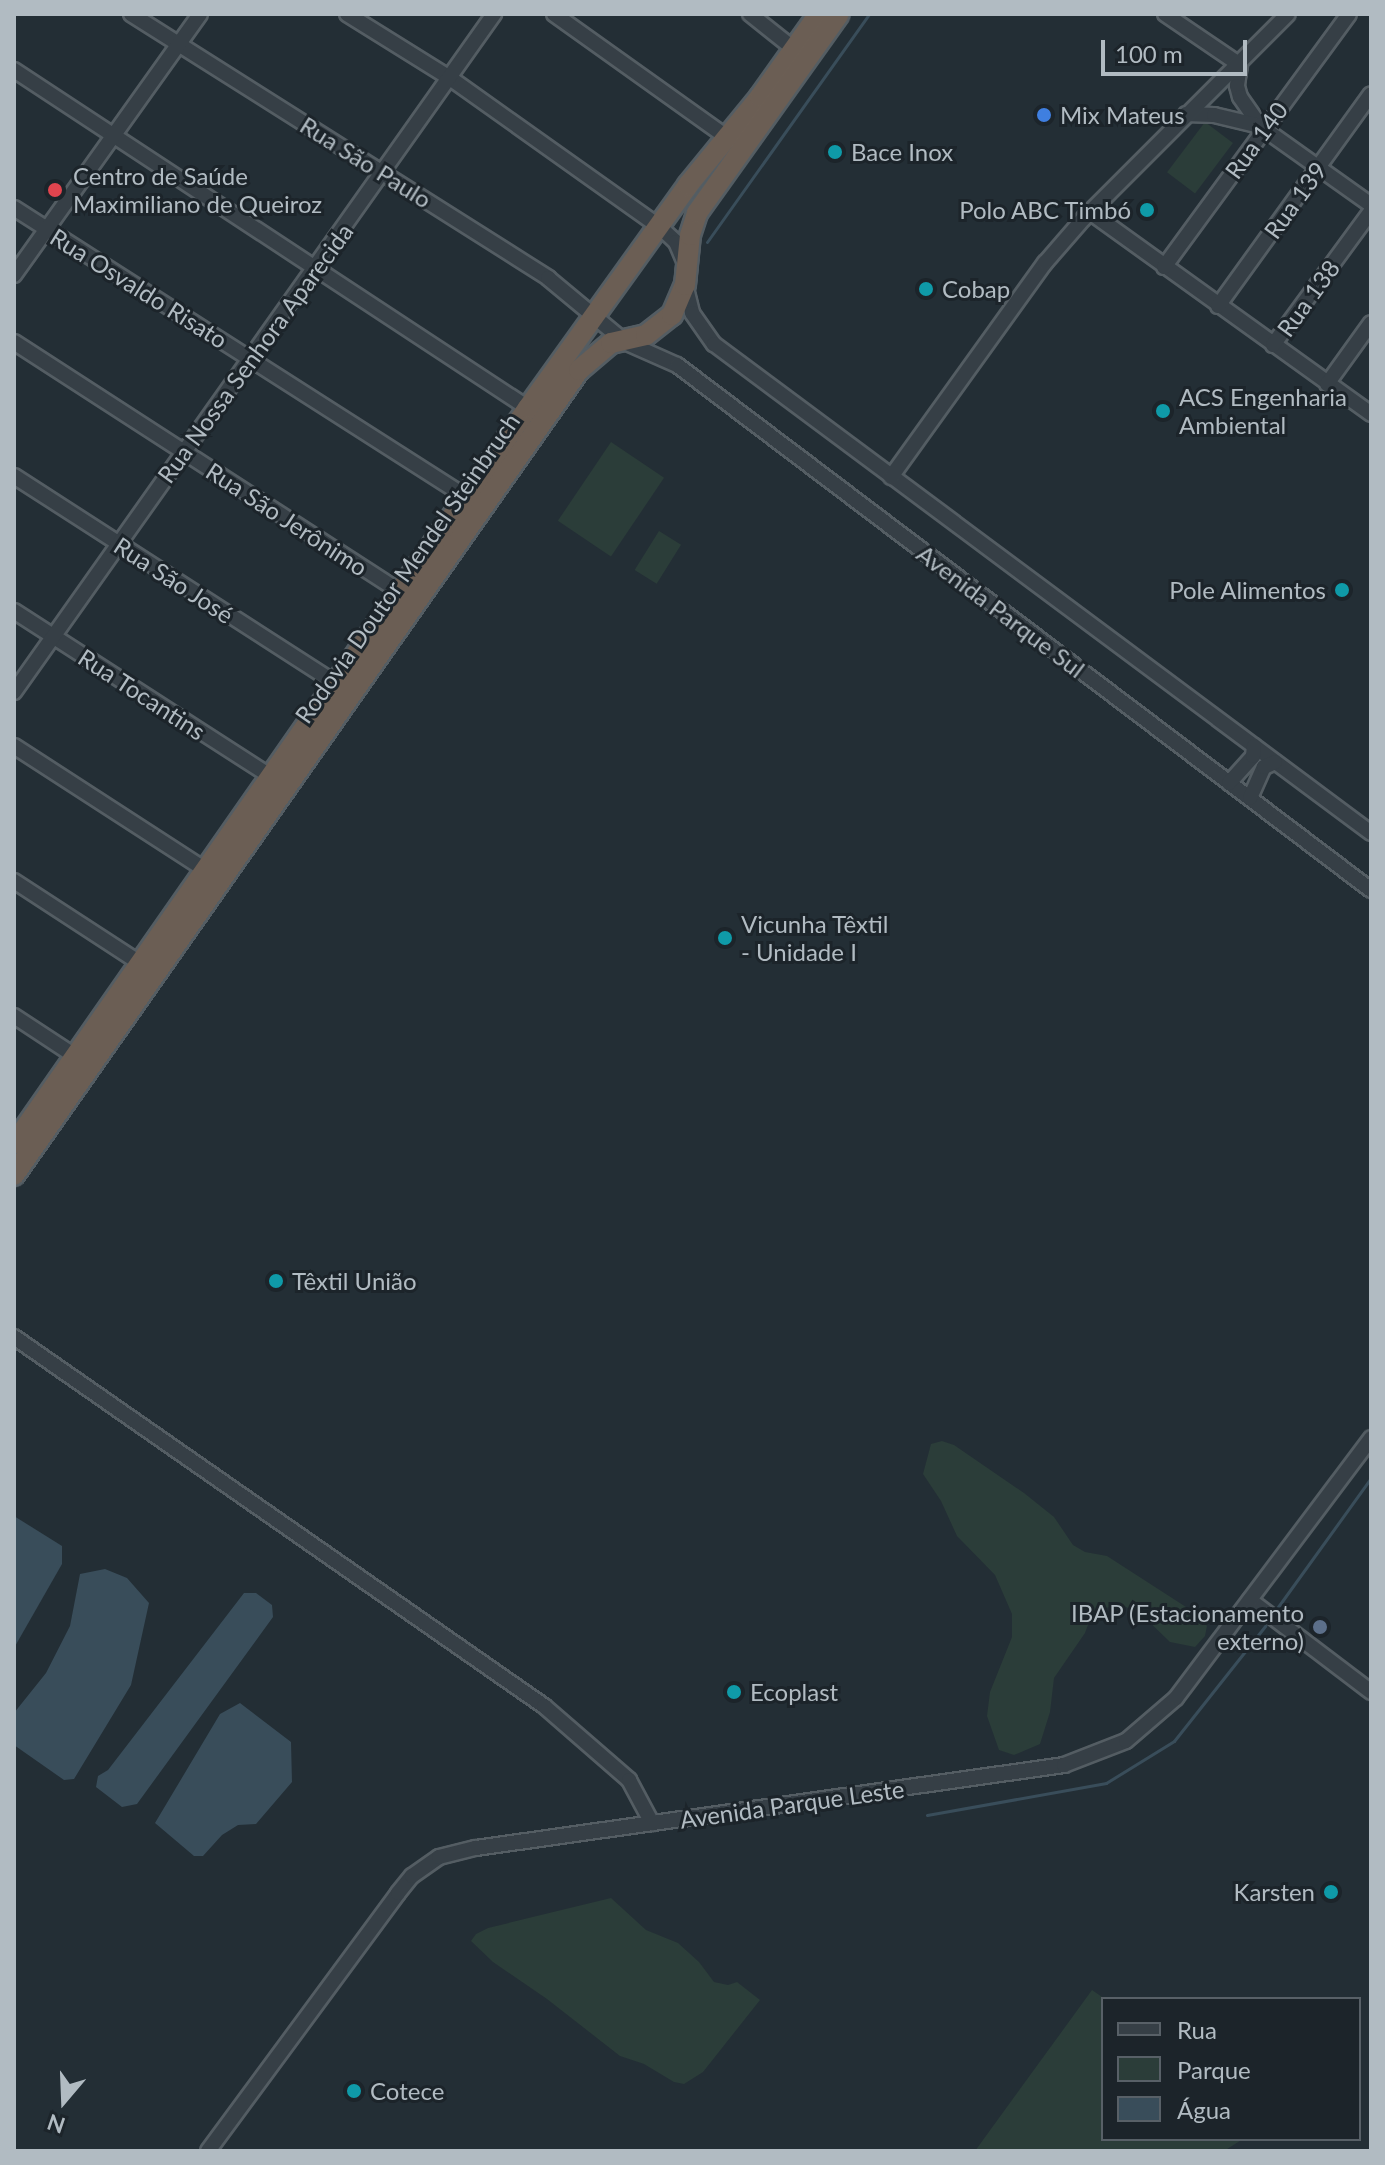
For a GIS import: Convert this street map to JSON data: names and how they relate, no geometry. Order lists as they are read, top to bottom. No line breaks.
{"streets":{"highway":["Rodovia Doutor Mendel Steinbruch"],"street":["Rua 140","Rua São Paulo","Rua 139","Rua Osvaldo Risato","Rua 138","Rua Nossa Senhora Aparecida","Rua São Jerônimo","Rua São José","Avenida Parque Sul","Rua Tocantins","Avenida Parque Leste"]},"crossings":[["Rua São Paulo","Rua Nossa Senhora Aparecida"],["Rua São Paulo","Rodovia Doutor Mendel Steinbruch"],["Rua São Paulo","Avenida Parque Sul"],["Rua Osvaldo Risato","Rua Nossa Senhora Aparecida"],["Rua Osvaldo Risato","Rodovia Doutor Mendel Steinbruch"],["Rua Nossa Senhora Aparecida","Rua São Jerônimo"],["Rua Nossa Senhora Aparecida","Rua São José"],["Rua Nossa Senhora Aparecida","Avenida Parque Sul"],["Rua Nossa Senhora Aparecida","Rua Tocantins"],["Rua São Jerônimo","Rodovia Doutor Mendel Steinbruch"],["Rodovia Doutor Mendel Steinbruch","Rua São José"],["Rodovia Doutor Mendel Steinbruch","Avenida Parque Sul"],["Rodovia Doutor Mendel Steinbruch","Rua Tocantins"]],"places":["Mix Mateus","Bace Inox","Centro de Saúde Maximiliano de Queiroz","Polo ABC Timbó","Cobap","ACS Engenharia Ambiental","Pole Alimentos","Vicunha Têxtil - Unidade I","Têxtil União","IBAP (Estacionamento externo)","Ecoplast","Karsten","Cotece"],"legend":["Rua","Parque","Água"],"scale_bar":"100 m","north":"bottom"}
